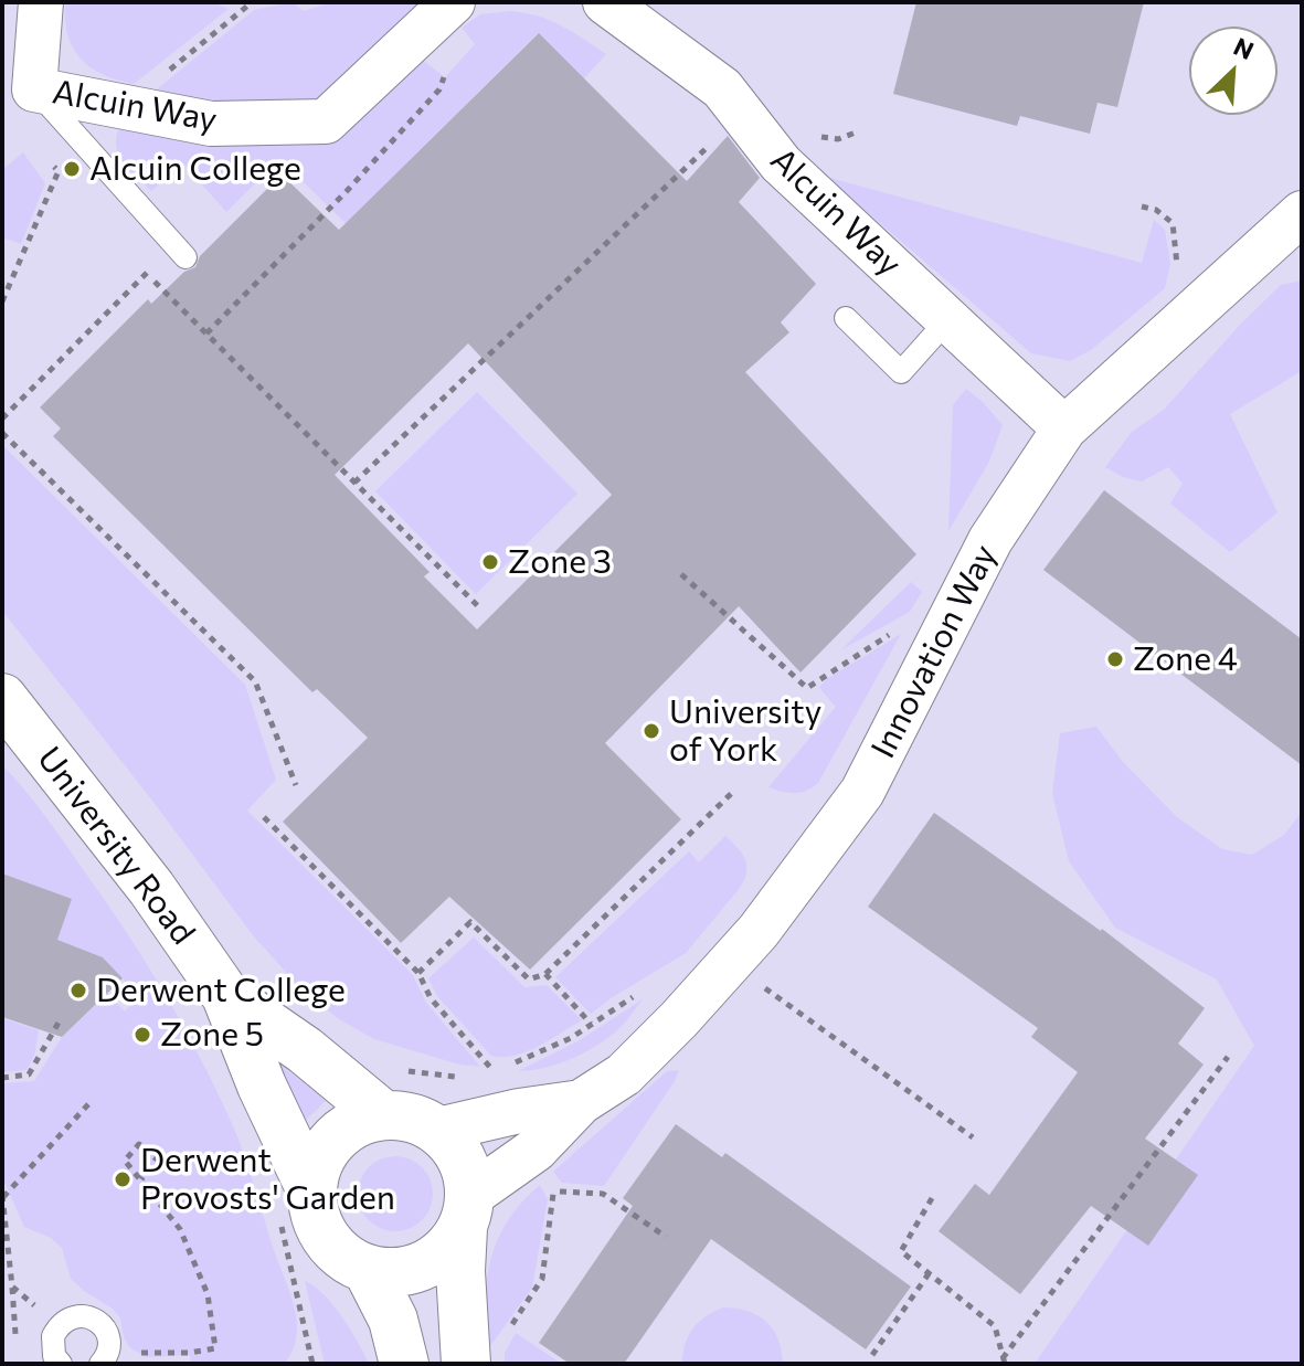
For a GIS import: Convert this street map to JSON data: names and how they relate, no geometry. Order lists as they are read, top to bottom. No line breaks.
{"streets":{"street":["Alcuin Way","Innovation Way","University Road"]},"crossings":[["Alcuin Way","Innovation Way"],["Innovation Way","University Road"]],"places":["Alcuin College","Zone 3","Zone 4","University of York","Derwent College","Zone 5","Derwent Provosts' Garden"],"north":"top right"}
